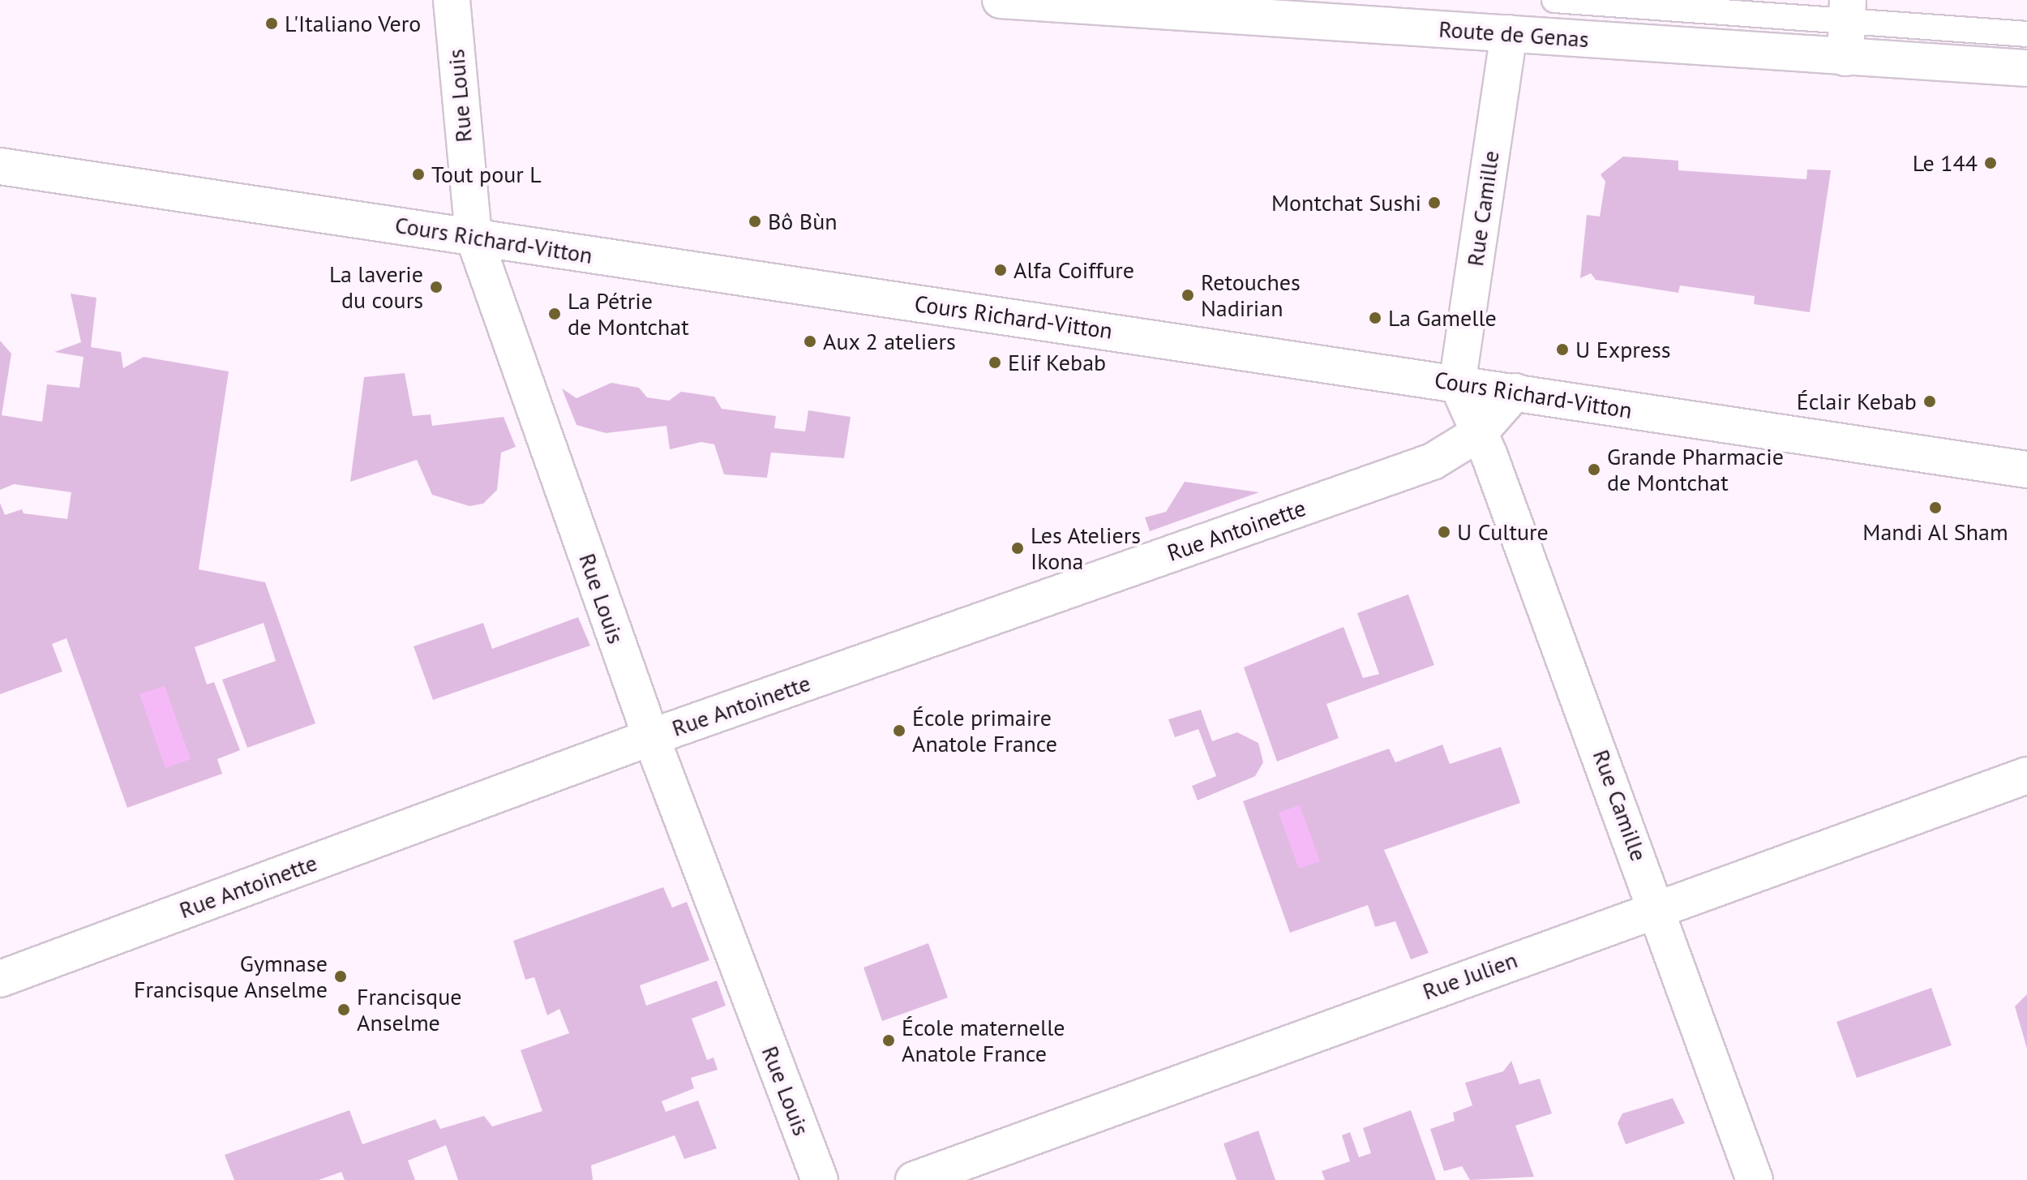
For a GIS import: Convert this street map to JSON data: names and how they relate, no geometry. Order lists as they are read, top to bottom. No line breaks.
{"streets":{"street":["Route de Genas","Rue Louis","Rue Camille","Cours Richard-Vitton","Rue Antoinette","Rue Julien"]},"crossings":[["Route de Genas","Rue Camille"],["Rue Louis","Cours Richard-Vitton"],["Rue Louis","Rue Antoinette"],["Rue Camille","Cours Richard-Vitton"],["Rue Camille","Rue Antoinette"],["Rue Camille","Rue Julien"],["Cours Richard-Vitton","Rue Antoinette"]],"places":["L'Italiano Vero","Le 144","Tout pour L","Montchat Sushi","Bô Bùn","Alfa Coiffure","La laverie du cours","Retouches Nadirian","La Pétrie de Montchat","La Gamelle","Aux 2 ateliers","U Express","Elif Kebab","Éclair Kebab","Grande Pharmacie de Montchat","Mandi Al Sham","U Culture","Les Ateliers Ikona","École primaire Anatole France","Gymnase Francisque Anselme","Francisque Anselme","École maternelle Anatole France"]}
